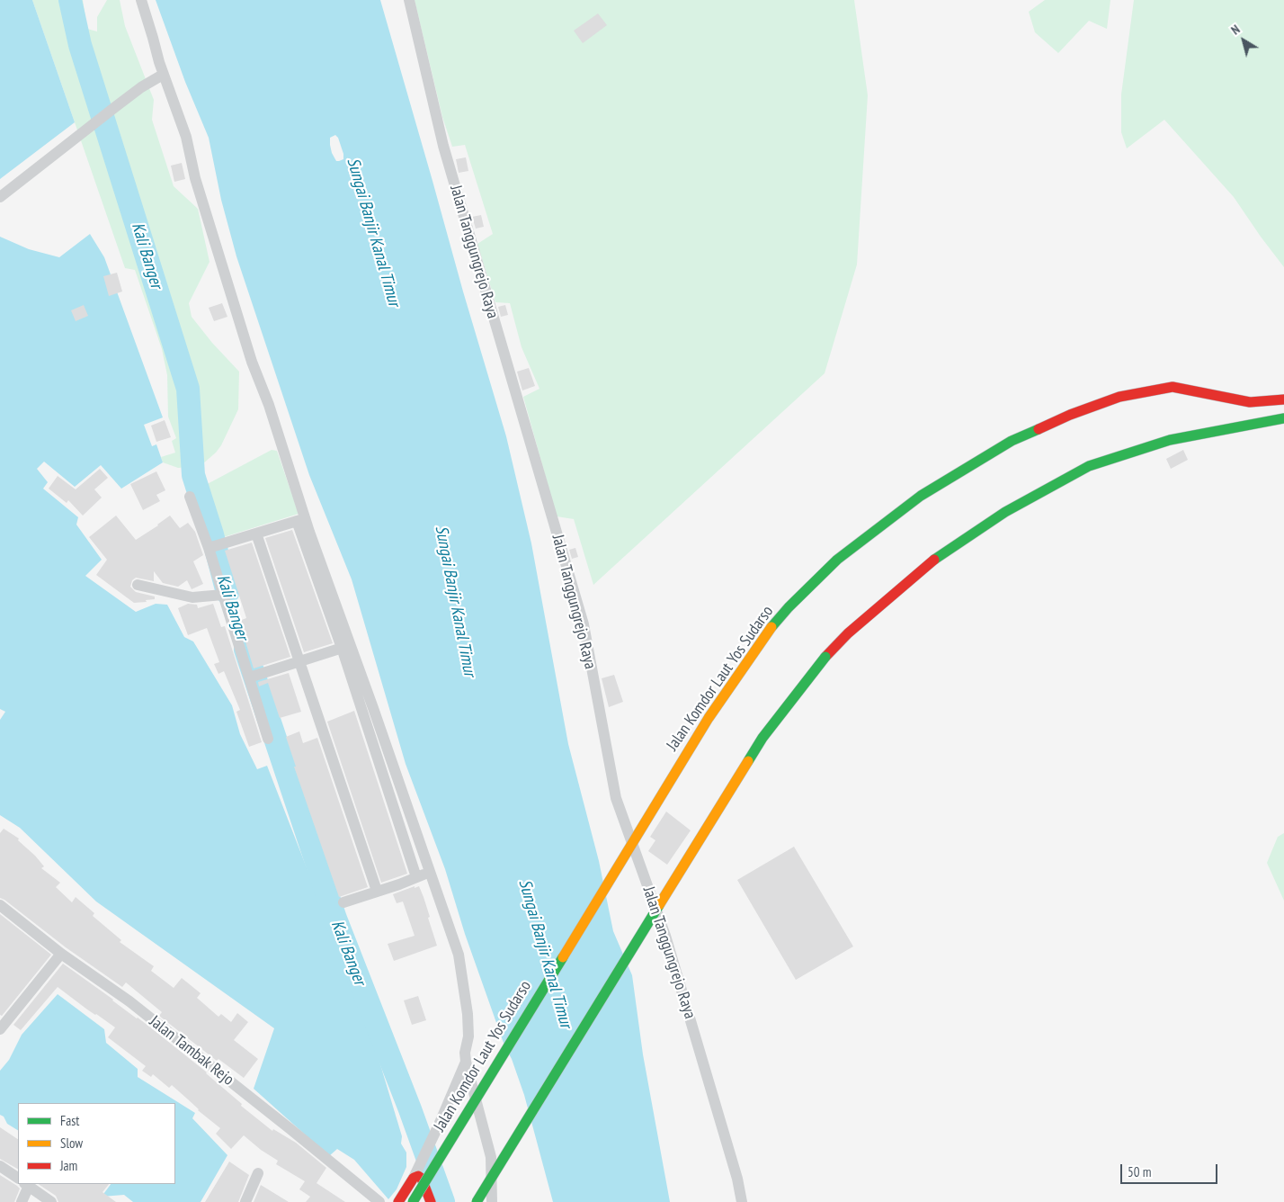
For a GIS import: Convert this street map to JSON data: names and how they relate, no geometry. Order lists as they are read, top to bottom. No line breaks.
{"streets":{"highway":["Jalan Komdor Laut Yos Sudarso"],"street":["Jalan Tanggungrejo Raya","Jalan Tambak Rejo"]},"water":["Sungai Banjir Kanal Timur","Kali Banger"],"legend":["Fast","Slow","Jam"],"scale_bar":"50 m","north":"top left"}
